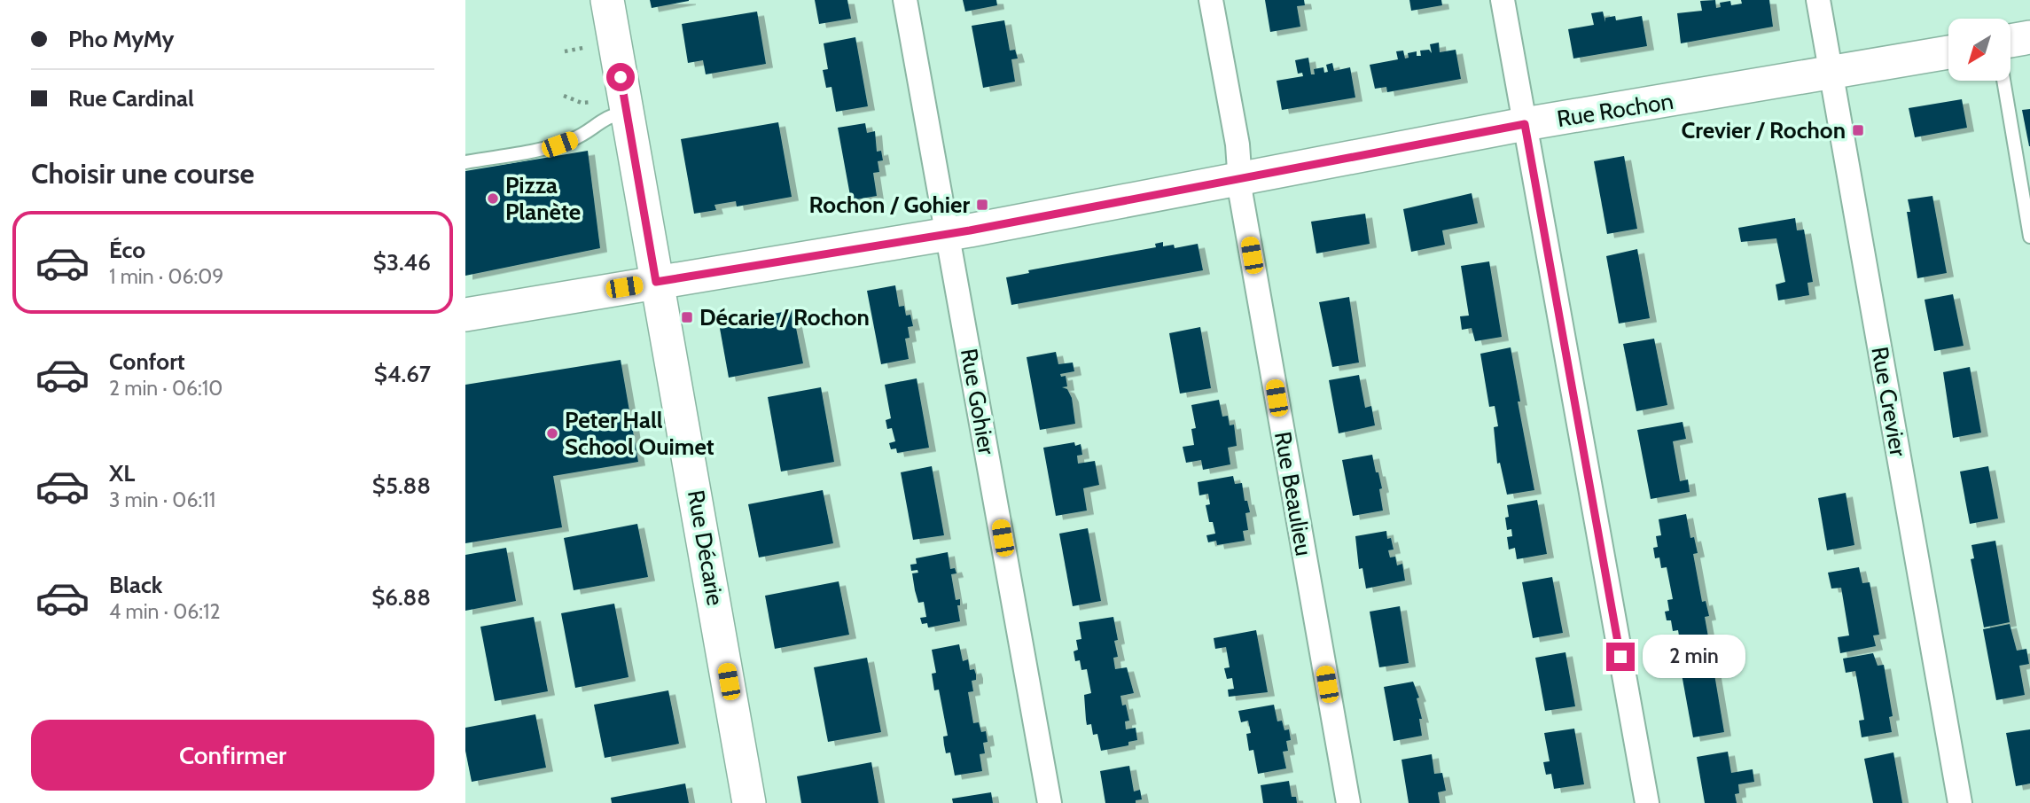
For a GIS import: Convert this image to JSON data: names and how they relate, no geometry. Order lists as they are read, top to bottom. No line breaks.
{"streets":{"street":["Rue Rochon","Rue Gohier","Rue Crevier","Rue Beaulieu","Rue Décarie"]},"crossings":[["Rue Rochon","Rue Gohier"],["Rue Rochon","Rue Crevier"],["Rue Rochon","Rue Beaulieu"],["Rue Rochon","Rue Décarie"]],"places":{"transit":["Crevier / Rochon","Rochon / Gohier","Décarie / Rochon"],"other":["Pizza Planète","Peter Hall School Ouimet"]},"north":"bottom left","page":{"banner":["Pho MyMy","Rue Cardinal"],"heading":"Choisir une course","list":[{"name":"Éco","note":"1 min · 06:09","value":"$3.46"},{"name":"Confort","note":"2 min · 06:10","value":"$4.67"},{"name":"XL","note":"3 min · 06:11","value":"$5.88"},{"name":"Black","note":"4 min · 06:12","value":"$6.88"}],"bubble":"2 min","buttons":"Confirmer"}}
